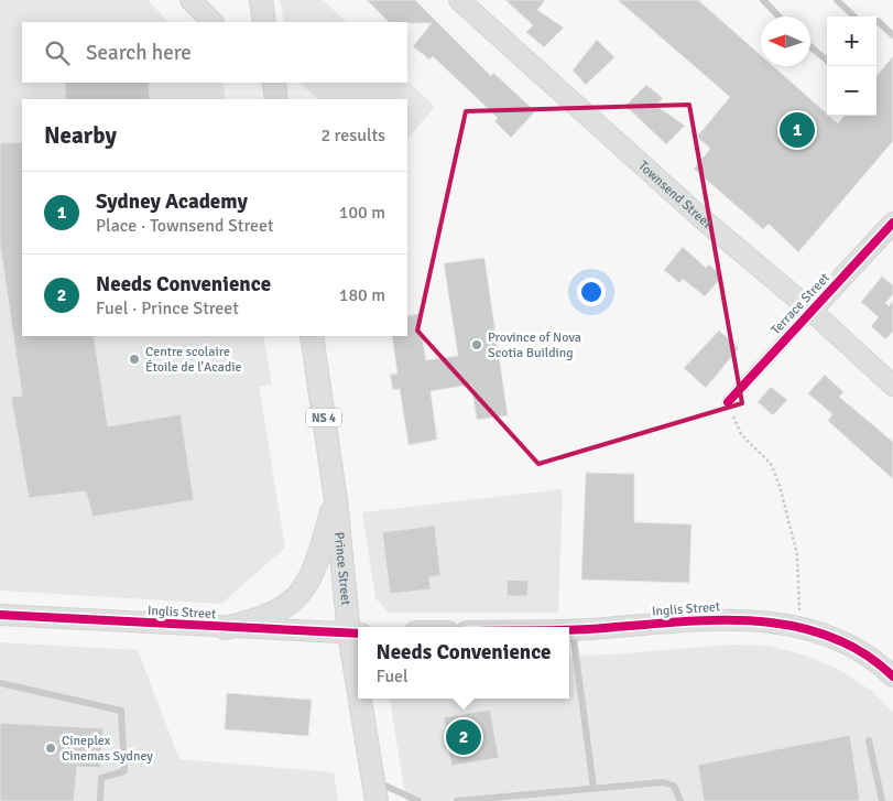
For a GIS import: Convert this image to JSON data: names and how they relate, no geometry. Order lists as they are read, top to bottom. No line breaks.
{"streets":{"main road":["NS 4","Prince Street"],"street":["Townsend Street","Terrace Street","Inglis Street"]},"crossings":[["Townsend Street","Terrace Street"],["Prince Street","Inglis Street"]],"places":["Province of Nova Scotia Building","Centre scolaire Étoile de l'Acadie","Cineplex Cinemas Sydney"],"north":"left","page":{"map_buttons":["+","−"],"search":"Search here","heading":["Nearby","2 results"],"pins":["1","2"],"list":[{"mark":"1","name":"Sydney Academy","note":"Place · Townsend Street","value":"100 m"},{"mark":"2","name":"Needs Convenience","note":"Fuel · Prince Street","value":"180 m"}],"popup":["Needs Convenience","Fuel"]}}
